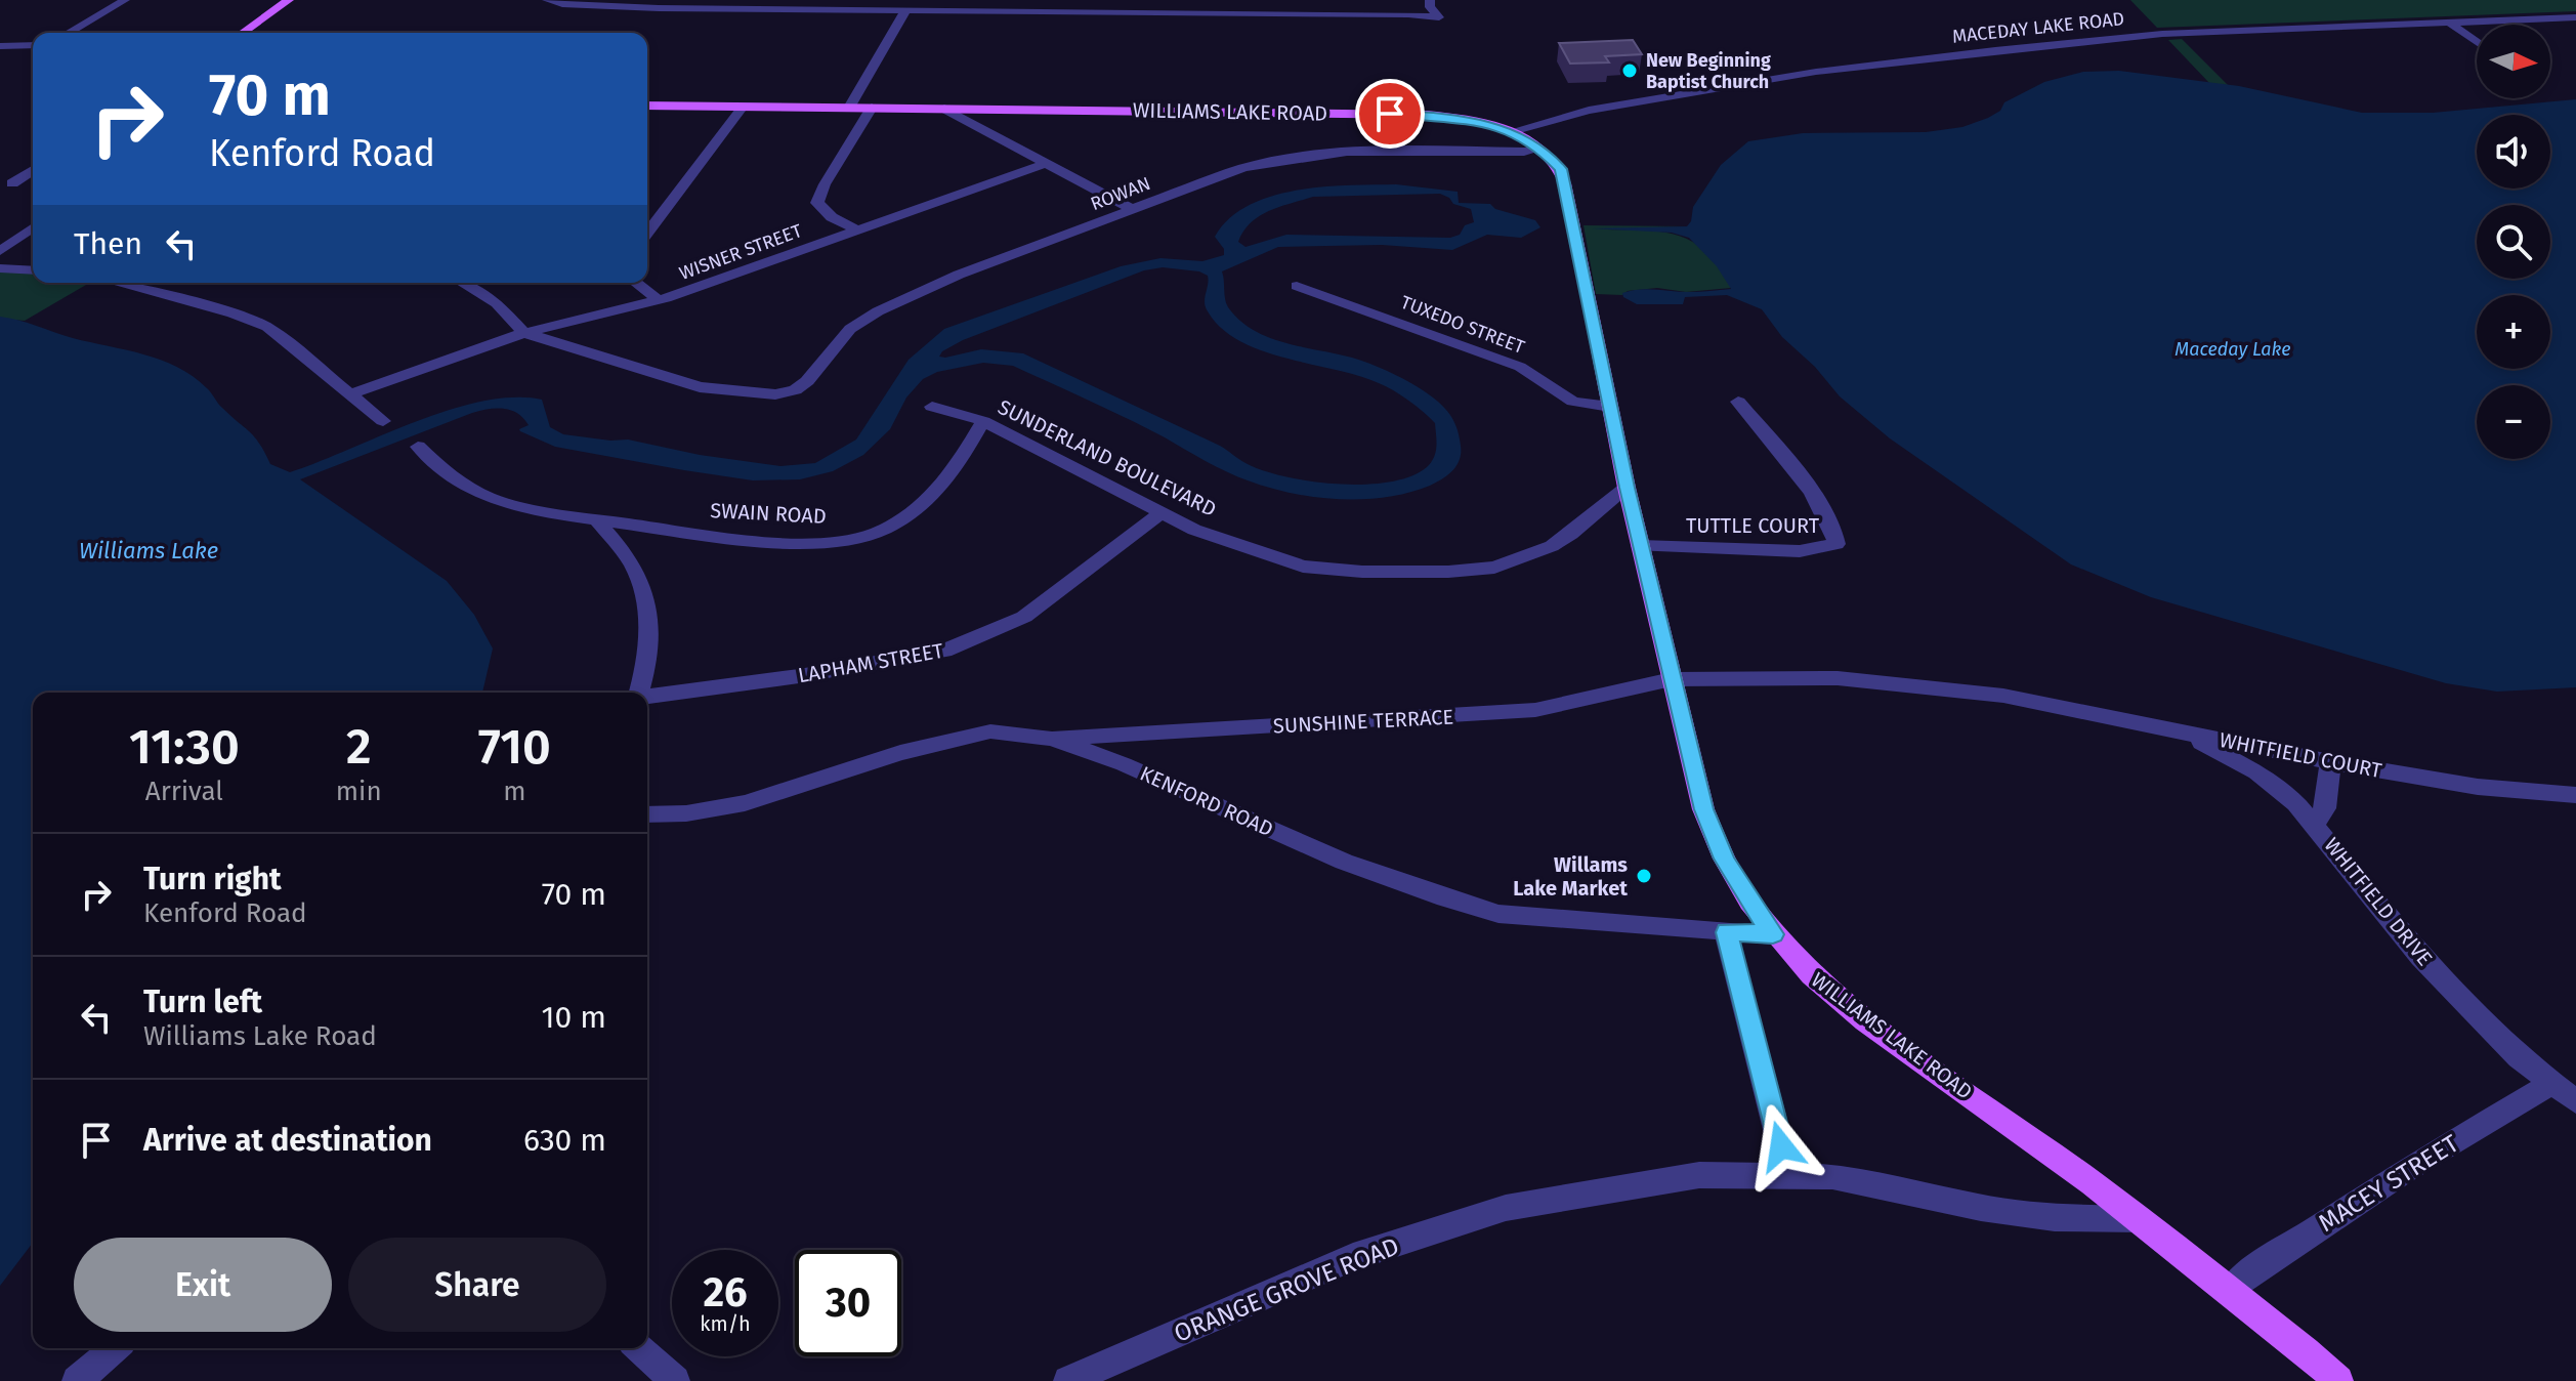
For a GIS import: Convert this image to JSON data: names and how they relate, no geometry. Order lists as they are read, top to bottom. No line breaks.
{"streets":{"main road":["WILLIAMS LAKE ROAD"],"street":["MACEDAY LAKE ROAD","ROWAN","WISNER STREET","TUXEDO STREET","SUNDERLAND BOULEVARD","SWAIN ROAD","TUTTLE COURT","LAPHAM STREET","SUNSHINE TERRACE","WHITFIELD COURT","KENFORD ROAD","WHITFIELD DRIVE","MACEY STREET","ORANGE GROVE ROAD"]},"crossings":[["MACEDAY LAKE ROAD","WILLIAMS LAKE ROAD"],["WILLIAMS LAKE ROAD","ROWAN"],["WILLIAMS LAKE ROAD","TUXEDO STREET"],["WILLIAMS LAKE ROAD","SUNDERLAND BOULEVARD"],["WILLIAMS LAKE ROAD","TUTTLE COURT"],["WILLIAMS LAKE ROAD","SUNSHINE TERRACE"],["WILLIAMS LAKE ROAD","WHITFIELD COURT"],["WILLIAMS LAKE ROAD","KENFORD ROAD"],["WILLIAMS LAKE ROAD","MACEY STREET"],["WILLIAMS LAKE ROAD","ORANGE GROVE ROAD"],["ROWAN","WISNER STREET"],["SUNDERLAND BOULEVARD","SWAIN ROAD"],["SUNDERLAND BOULEVARD","LAPHAM STREET"],["SUNSHINE TERRACE","WHITFIELD COURT"],["SUNSHINE TERRACE","KENFORD ROAD"],["WHITFIELD COURT","WHITFIELD DRIVE"],["WHITFIELD DRIVE","MACEY STREET"]],"water":["Maceday Lake","Williams Lake"],"places":["New Beginning Baptist Church","Willams Lake Market"],"north":"right","page":{"map_buttons":["+","−"],"turn":["70 m","Kenford Road"],"then":"Then","eta":["11:30","Arrival","2","min","710","m"],"list":[{"name":"Turn right","note":"Kenford Road","value":"70 m"},{"name":"Turn left","note":"Williams Lake Road","value":"10 m"},{"name":"Arrive at destination","value":"630 m"}],"buttons":["Exit","Share"],"speed":"26 km/h","limit":"30"}}
